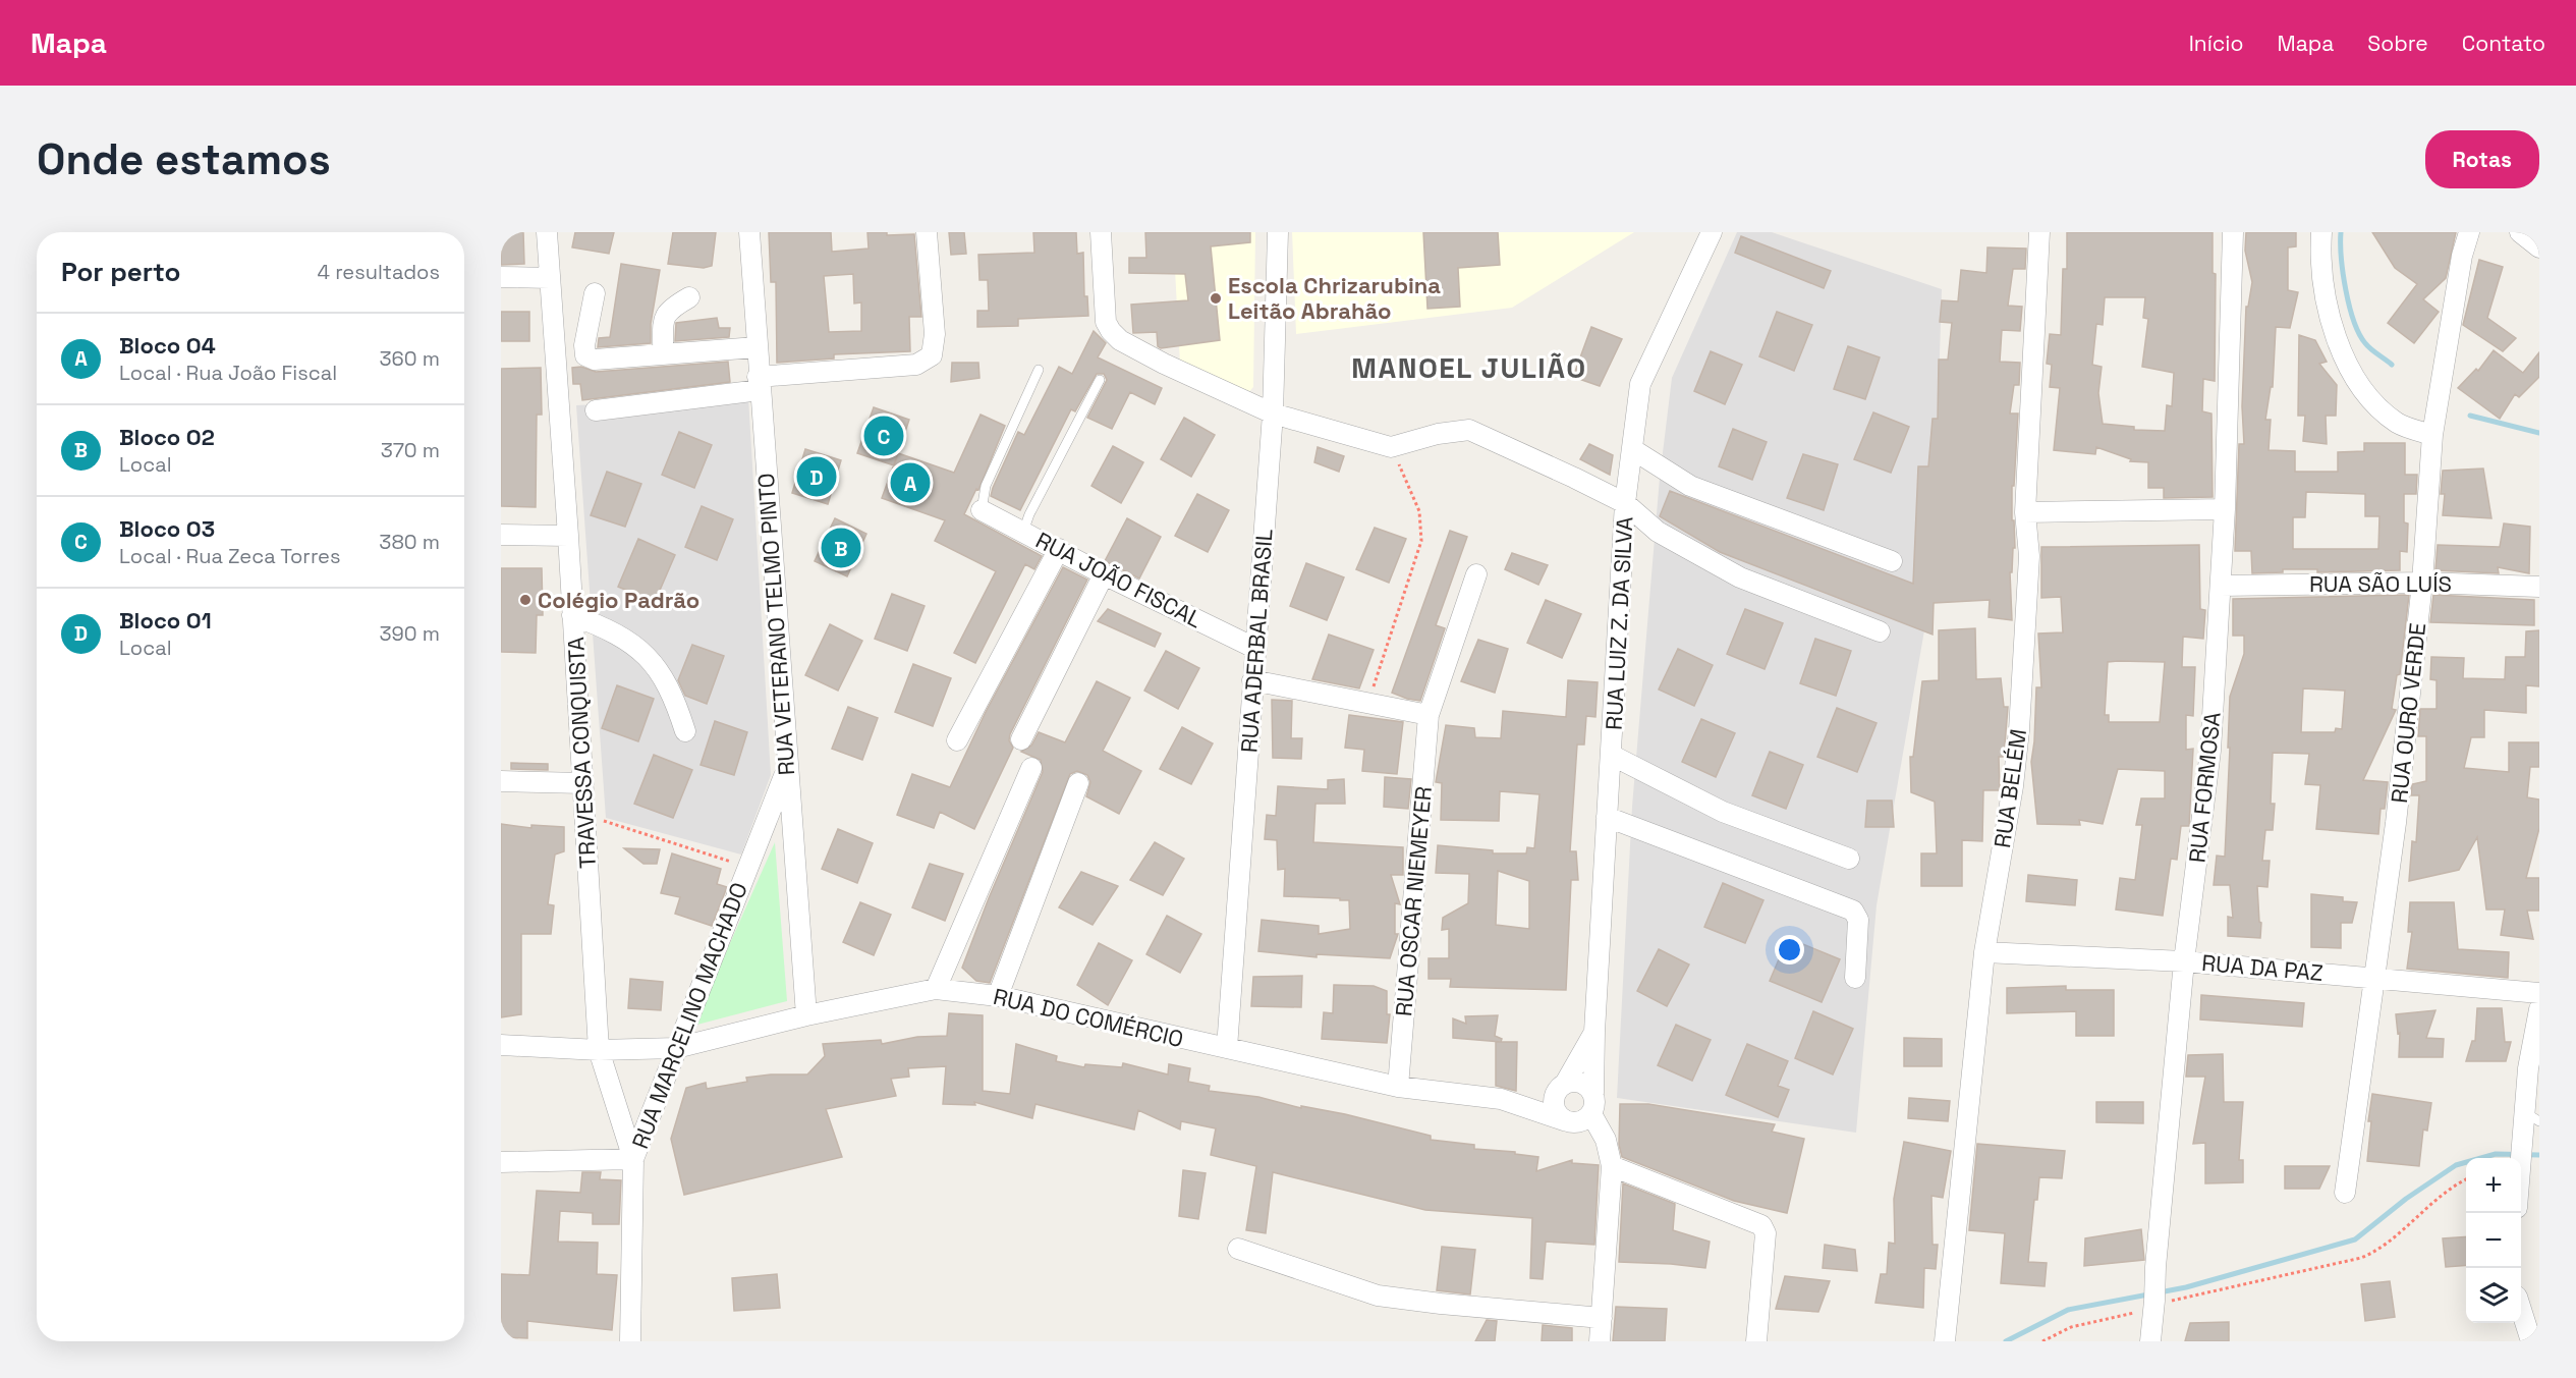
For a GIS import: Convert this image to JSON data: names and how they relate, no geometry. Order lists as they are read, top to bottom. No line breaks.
{"streets":{"street":["RUA JOÃO FISCAL","RUA SÃO LUÍS","RUA LUIZ Z. DA SILVA","RUA VETERANO TELMO PINTO","RUA ADERBAL BRASIL","RUA OURO VERDE","TRAVESSA CONQUISTA","RUA FORMOSA","RUA BELÉM","RUA OSCAR NIEMEYER","RUA DA PAZ","RUA MARCELINO MACHADO","RUA DO COMÉRCIO"]},"crossings":[["RUA JOÃO FISCAL","RUA ADERBAL BRASIL"],["RUA SÃO LUÍS","RUA OURO VERDE"],["RUA SÃO LUÍS","RUA FORMOSA"],["RUA LUIZ Z. DA SILVA","RUA DO COMÉRCIO"],["RUA VETERANO TELMO PINTO","RUA MARCELINO MACHADO"],["RUA VETERANO TELMO PINTO","RUA DO COMÉRCIO"],["RUA ADERBAL BRASIL","RUA DO COMÉRCIO"],["RUA OURO VERDE","RUA DA PAZ"],["TRAVESSA CONQUISTA","RUA MARCELINO MACHADO"],["TRAVESSA CONQUISTA","RUA DO COMÉRCIO"],["RUA FORMOSA","RUA DA PAZ"],["RUA BELÉM","RUA DA PAZ"],["RUA OSCAR NIEMEYER","RUA DO COMÉRCIO"],["RUA MARCELINO MACHADO","RUA DO COMÉRCIO"]],"districts":["MANOEL JULIÃO"],"places":["Escola Chrizarubina Leitão Abrahão","Colégio Padrão"],"page":{"header":"Mapa","nav":["Início","Mapa","Sobre","Contato"],"buttons":"Rotas","title":"Onde estamos","heading":["Por perto","4 resultados"],"list":[{"mark":"A","name":"Bloco O4","note":"Local · Rua João Fiscal","value":"360 m"},{"mark":"B","name":"Bloco O2","note":"Local","value":"370 m"},{"mark":"C","name":"Bloco O3","note":"Local · Rua Zeca Torres","value":"380 m"},{"mark":"D","name":"Bloco O1","note":"Local","value":"390 m"}],"pins":["C","D","A","B"],"map_buttons":["+","−"]}}
